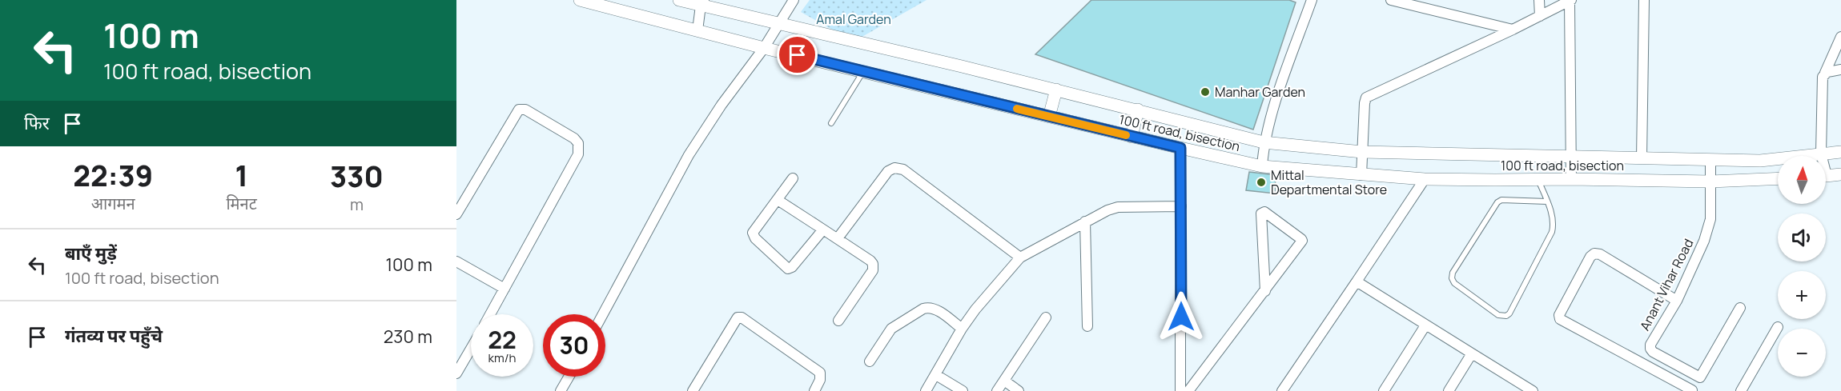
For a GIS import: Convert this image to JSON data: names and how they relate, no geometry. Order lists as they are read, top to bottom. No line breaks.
{"streets":{"street":["100 ft road, bisection","Anant Vihar Road"]},"crossings":[["100 ft road, bisection","Anant Vihar Road"]],"parks":["Amal Garden"],"places":["Manhar Garden","Mittal Departmental Store"],"north":"top","page":{"turn":["100 m","100 ft road, bisection"],"then":"फिर","eta":["22:39","आगमन","1","मिनट","330","m"],"map_buttons":["+","−"],"list":[{"name":"बाएँ मुड़ें","note":"100 ft road, bisection","value":"100 m"},{"name":"गंतव्य पर पहुँचे","value":"230 m"}],"speed":"22 km/h","limit":"30"}}
